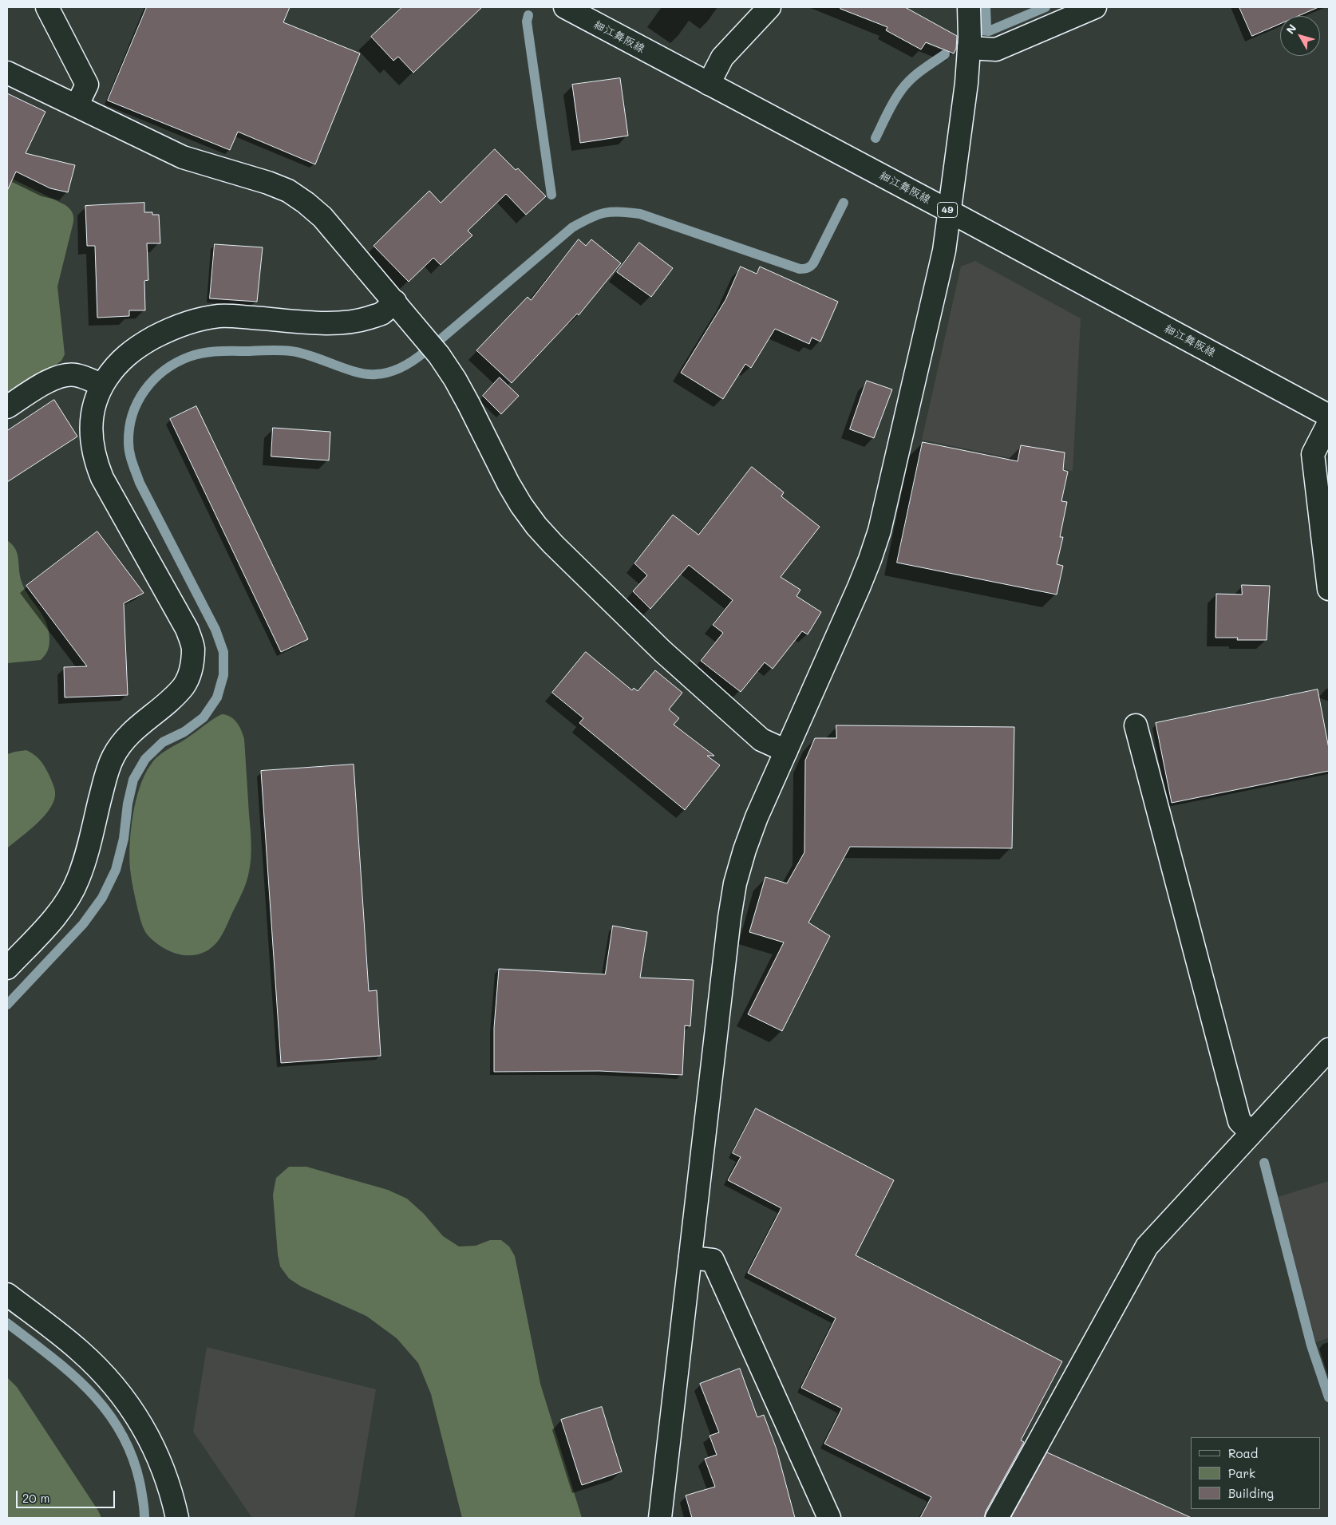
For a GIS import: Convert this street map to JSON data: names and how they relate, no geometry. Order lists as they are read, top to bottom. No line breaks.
{"streets":{"street":["細江舞阪線","49"]},"legend":["Road","Park","Building"],"scale_bar":"20 m","north":"top left"}
